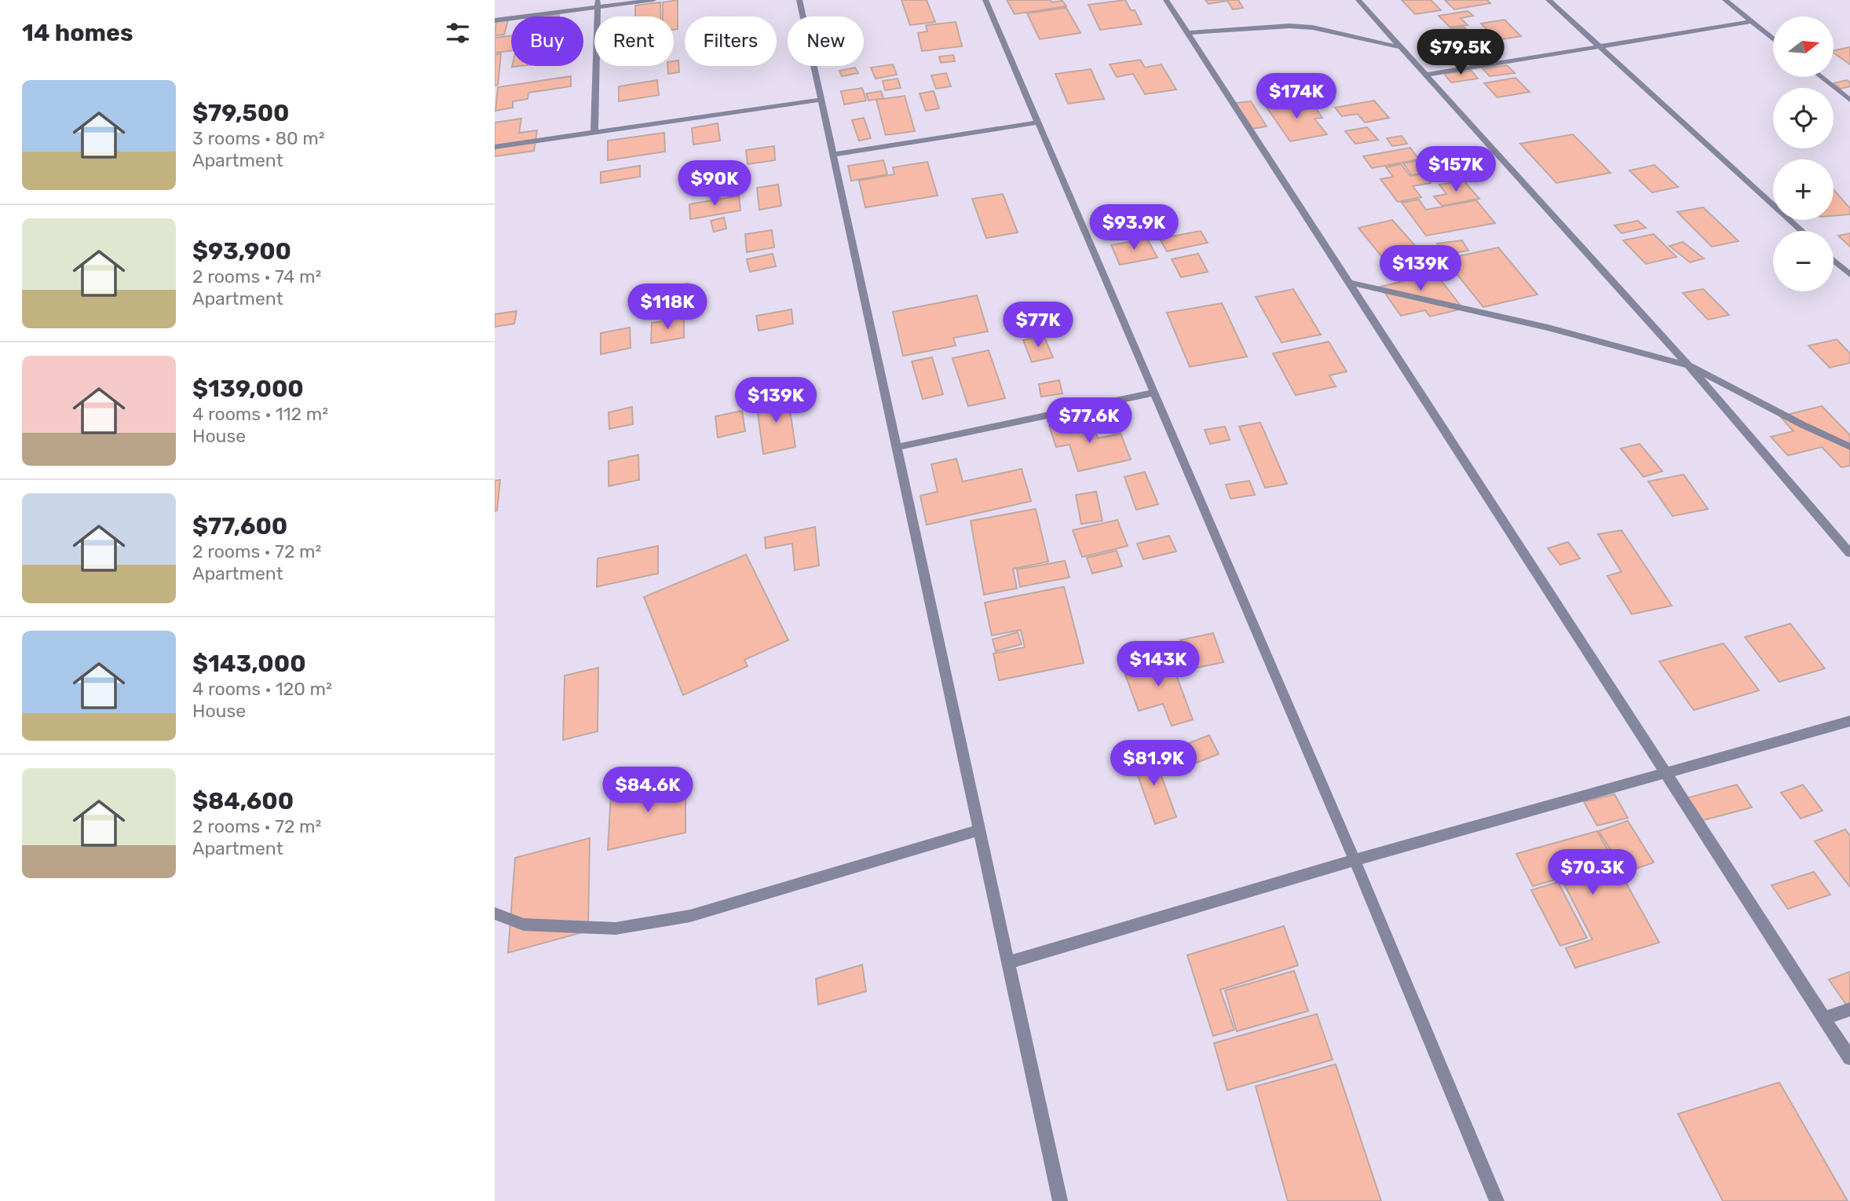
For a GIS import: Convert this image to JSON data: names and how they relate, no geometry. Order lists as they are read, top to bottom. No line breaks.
{"north":"right","page":{"heading":"14 homes","map_buttons":["+","−"],"chip":["Buy","Rent","Filters","New"],"price":["$79.5K","$174K","$157K","$90K","$93.9K","$139K","$118K","$77K","$139K","$77.6K","$143K","$81.9K","$84.6K","$70.3K"],"list":[{"name":"$79,500","note":"3 rooms · 80 m² · Apartment"},{"name":"$93,900","note":"2 rooms · 74 m² · Apartment"},{"name":"$139,000","note":"4 rooms · 112 m² · House"},{"name":"$77,600","note":"2 rooms · 72 m² · Apartment"},{"name":"$143,000","note":"4 rooms · 120 m² · House"},{"name":"$84,600","note":"2 rooms · 72 m² · Apartment"}]}}
